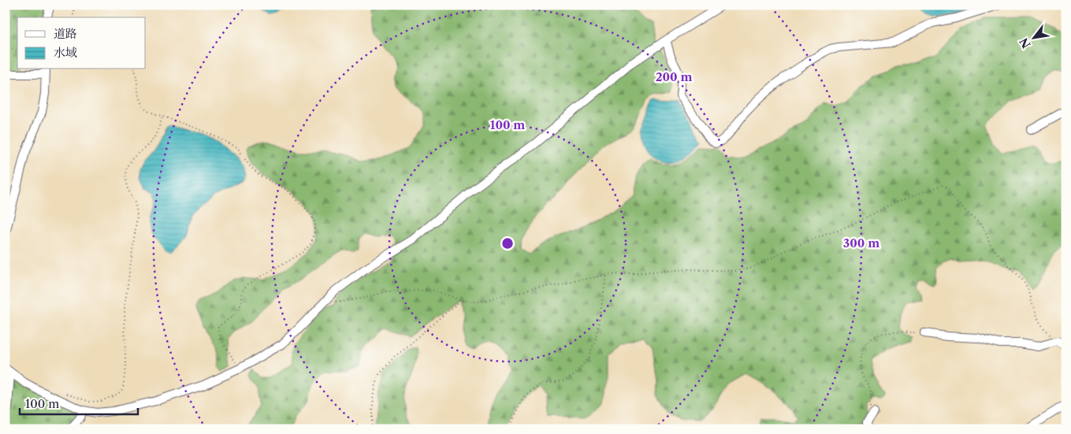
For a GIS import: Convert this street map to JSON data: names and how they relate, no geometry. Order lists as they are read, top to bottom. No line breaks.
{"legend":["道路","水域"],"scale_bar":"100 m","north":"bottom left","rings":["200 m","100 m","300 m"]}
